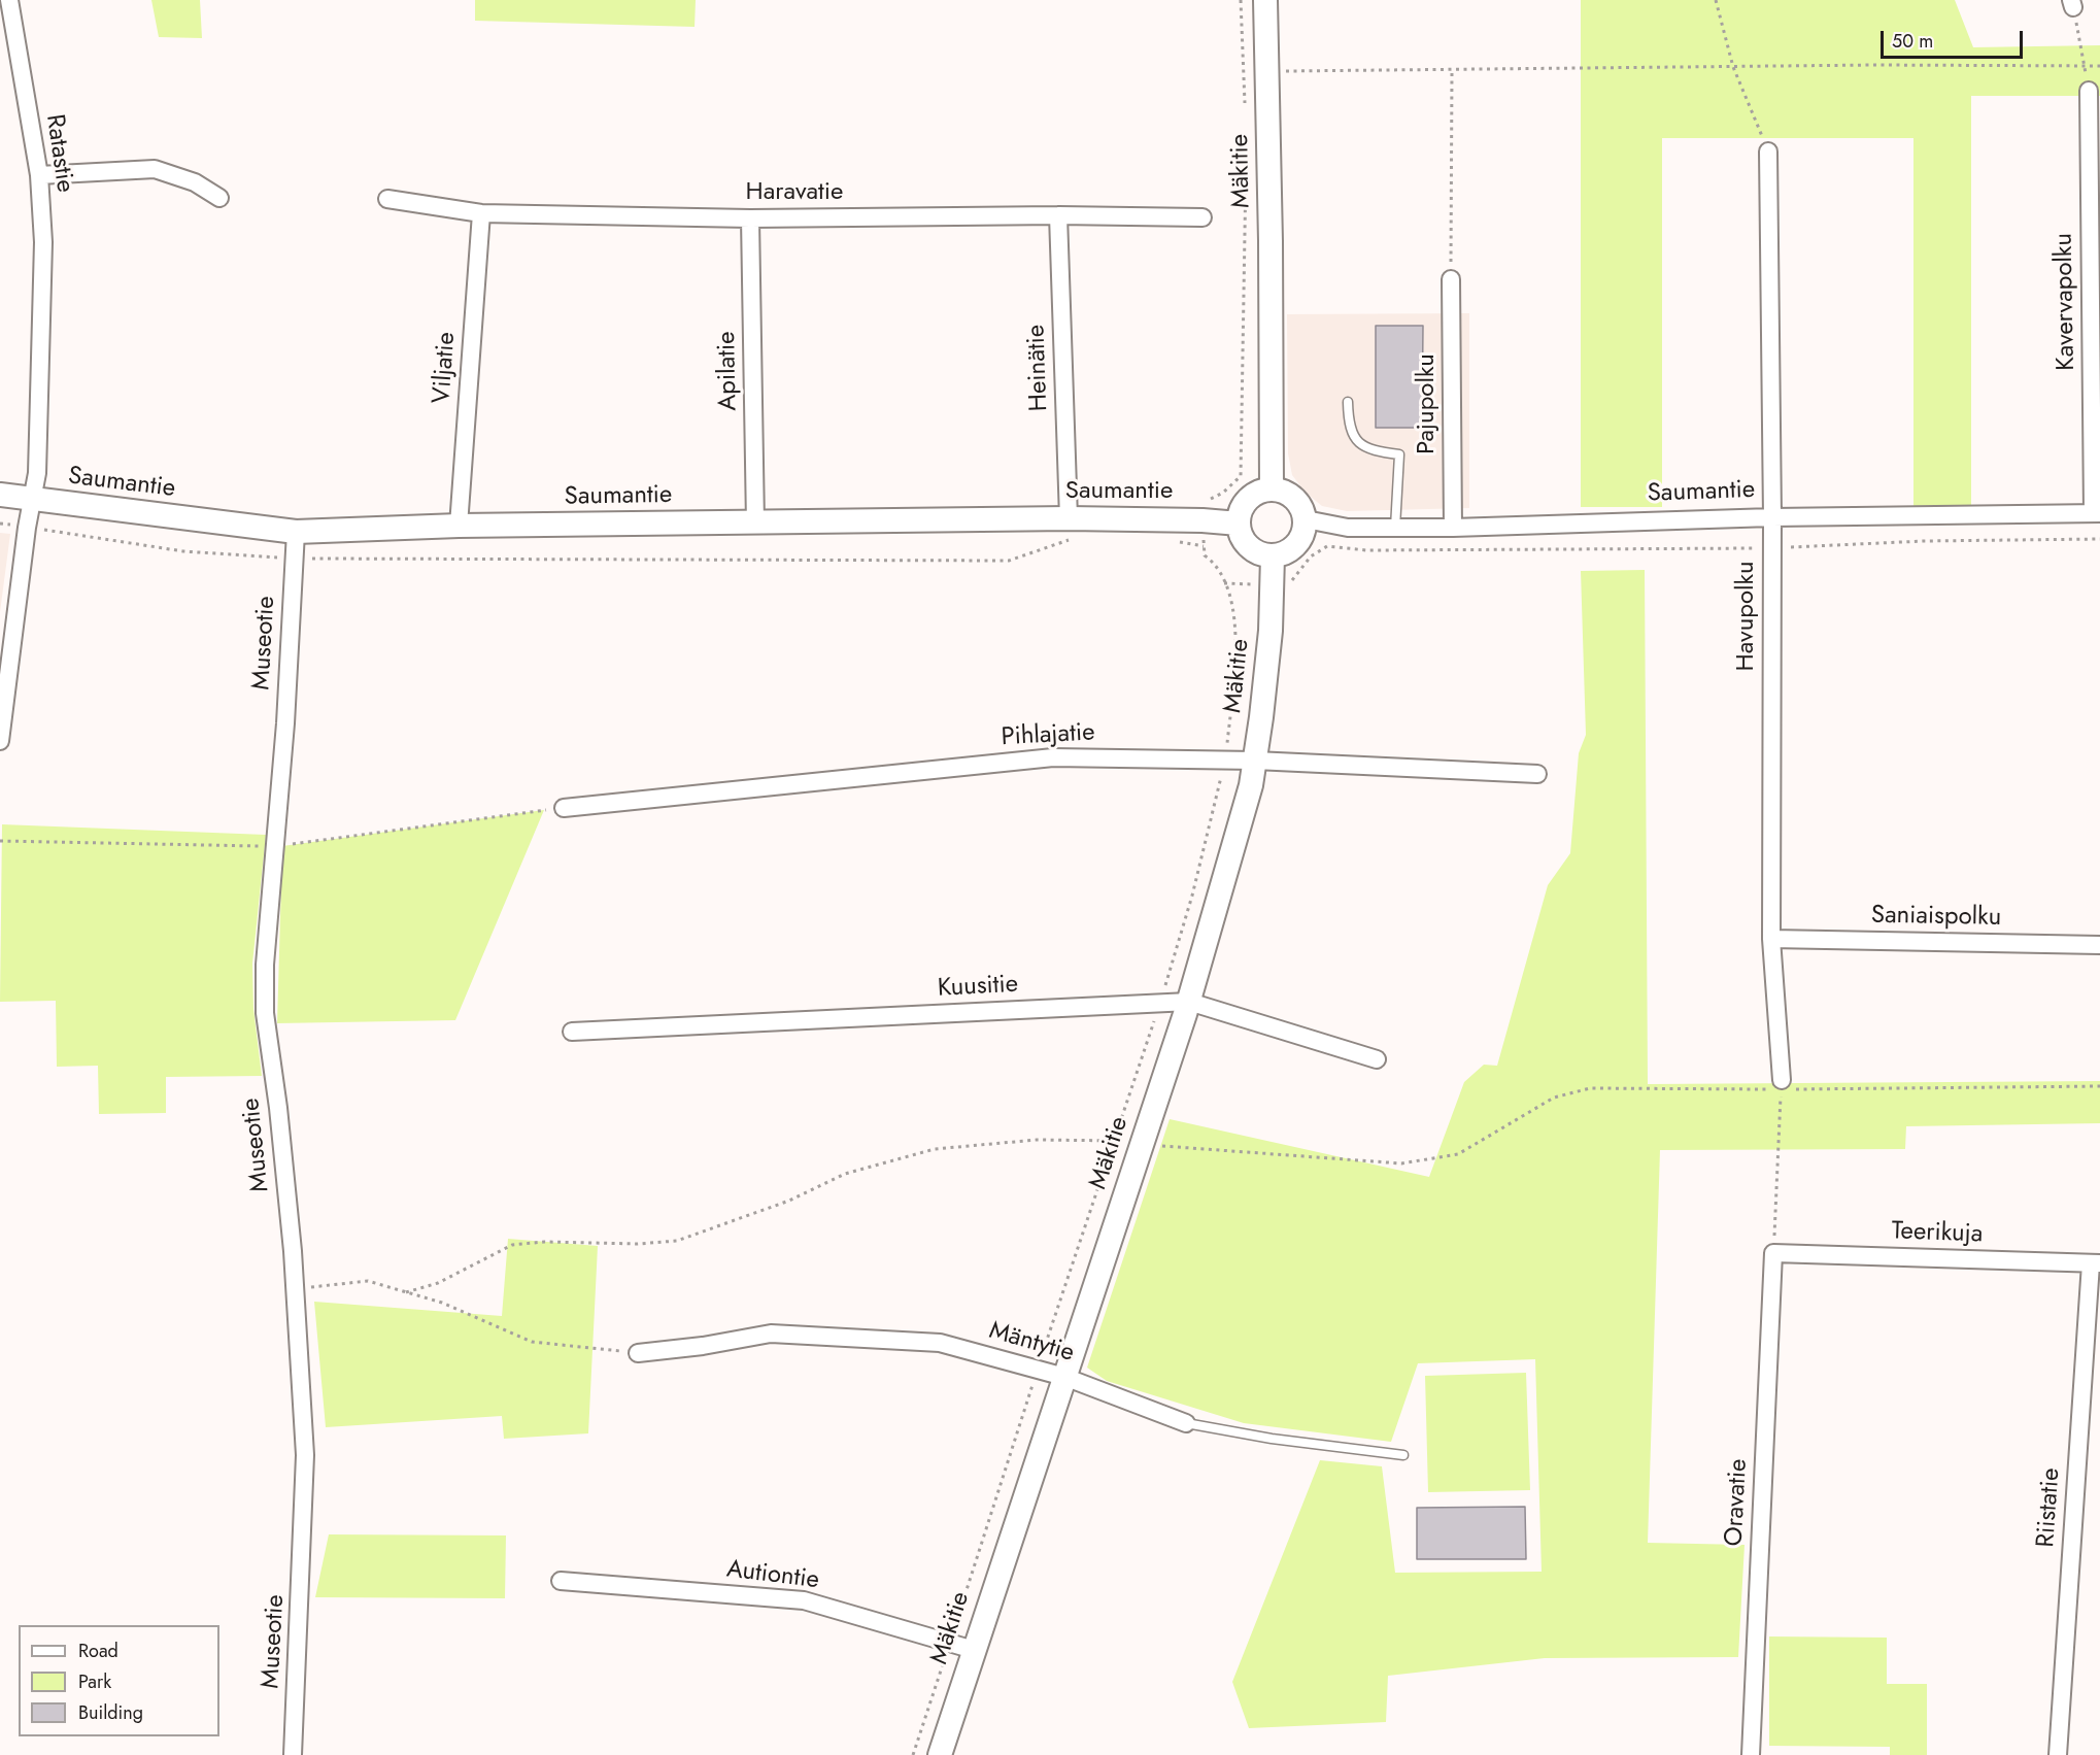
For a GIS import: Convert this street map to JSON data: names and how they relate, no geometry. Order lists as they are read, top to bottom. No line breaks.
{"streets":{"street":["Ratastie","Mäkitie","Haravatie","Kavervapolku","Viljatie","Heinätie","Apilatie","Pajupolku","Saumantie","Havupolku","Museotie","Pihlajatie","Saniaispolku","Kuusitie","Teerikuja","Mäntytie","Oravatie","Riistatie","Autiontie"]},"crossings":[["Ratastie","Saumantie"],["Mäkitie","Saumantie"],["Mäkitie","Pihlajatie"],["Mäkitie","Kuusitie"],["Mäkitie","Mäntytie"],["Mäkitie","Autiontie"],["Haravatie","Viljatie"],["Haravatie","Heinätie"],["Haravatie","Apilatie"],["Kavervapolku","Saumantie"],["Viljatie","Saumantie"],["Heinätie","Saumantie"],["Apilatie","Saumantie"],["Pajupolku","Saumantie"],["Saumantie","Havupolku"],["Saumantie","Museotie"],["Havupolku","Saniaispolku"],["Teerikuja","Oravatie"],["Teerikuja","Riistatie"]],"legend":["Road","Park","Building"],"scale_bar":"50 m"}
